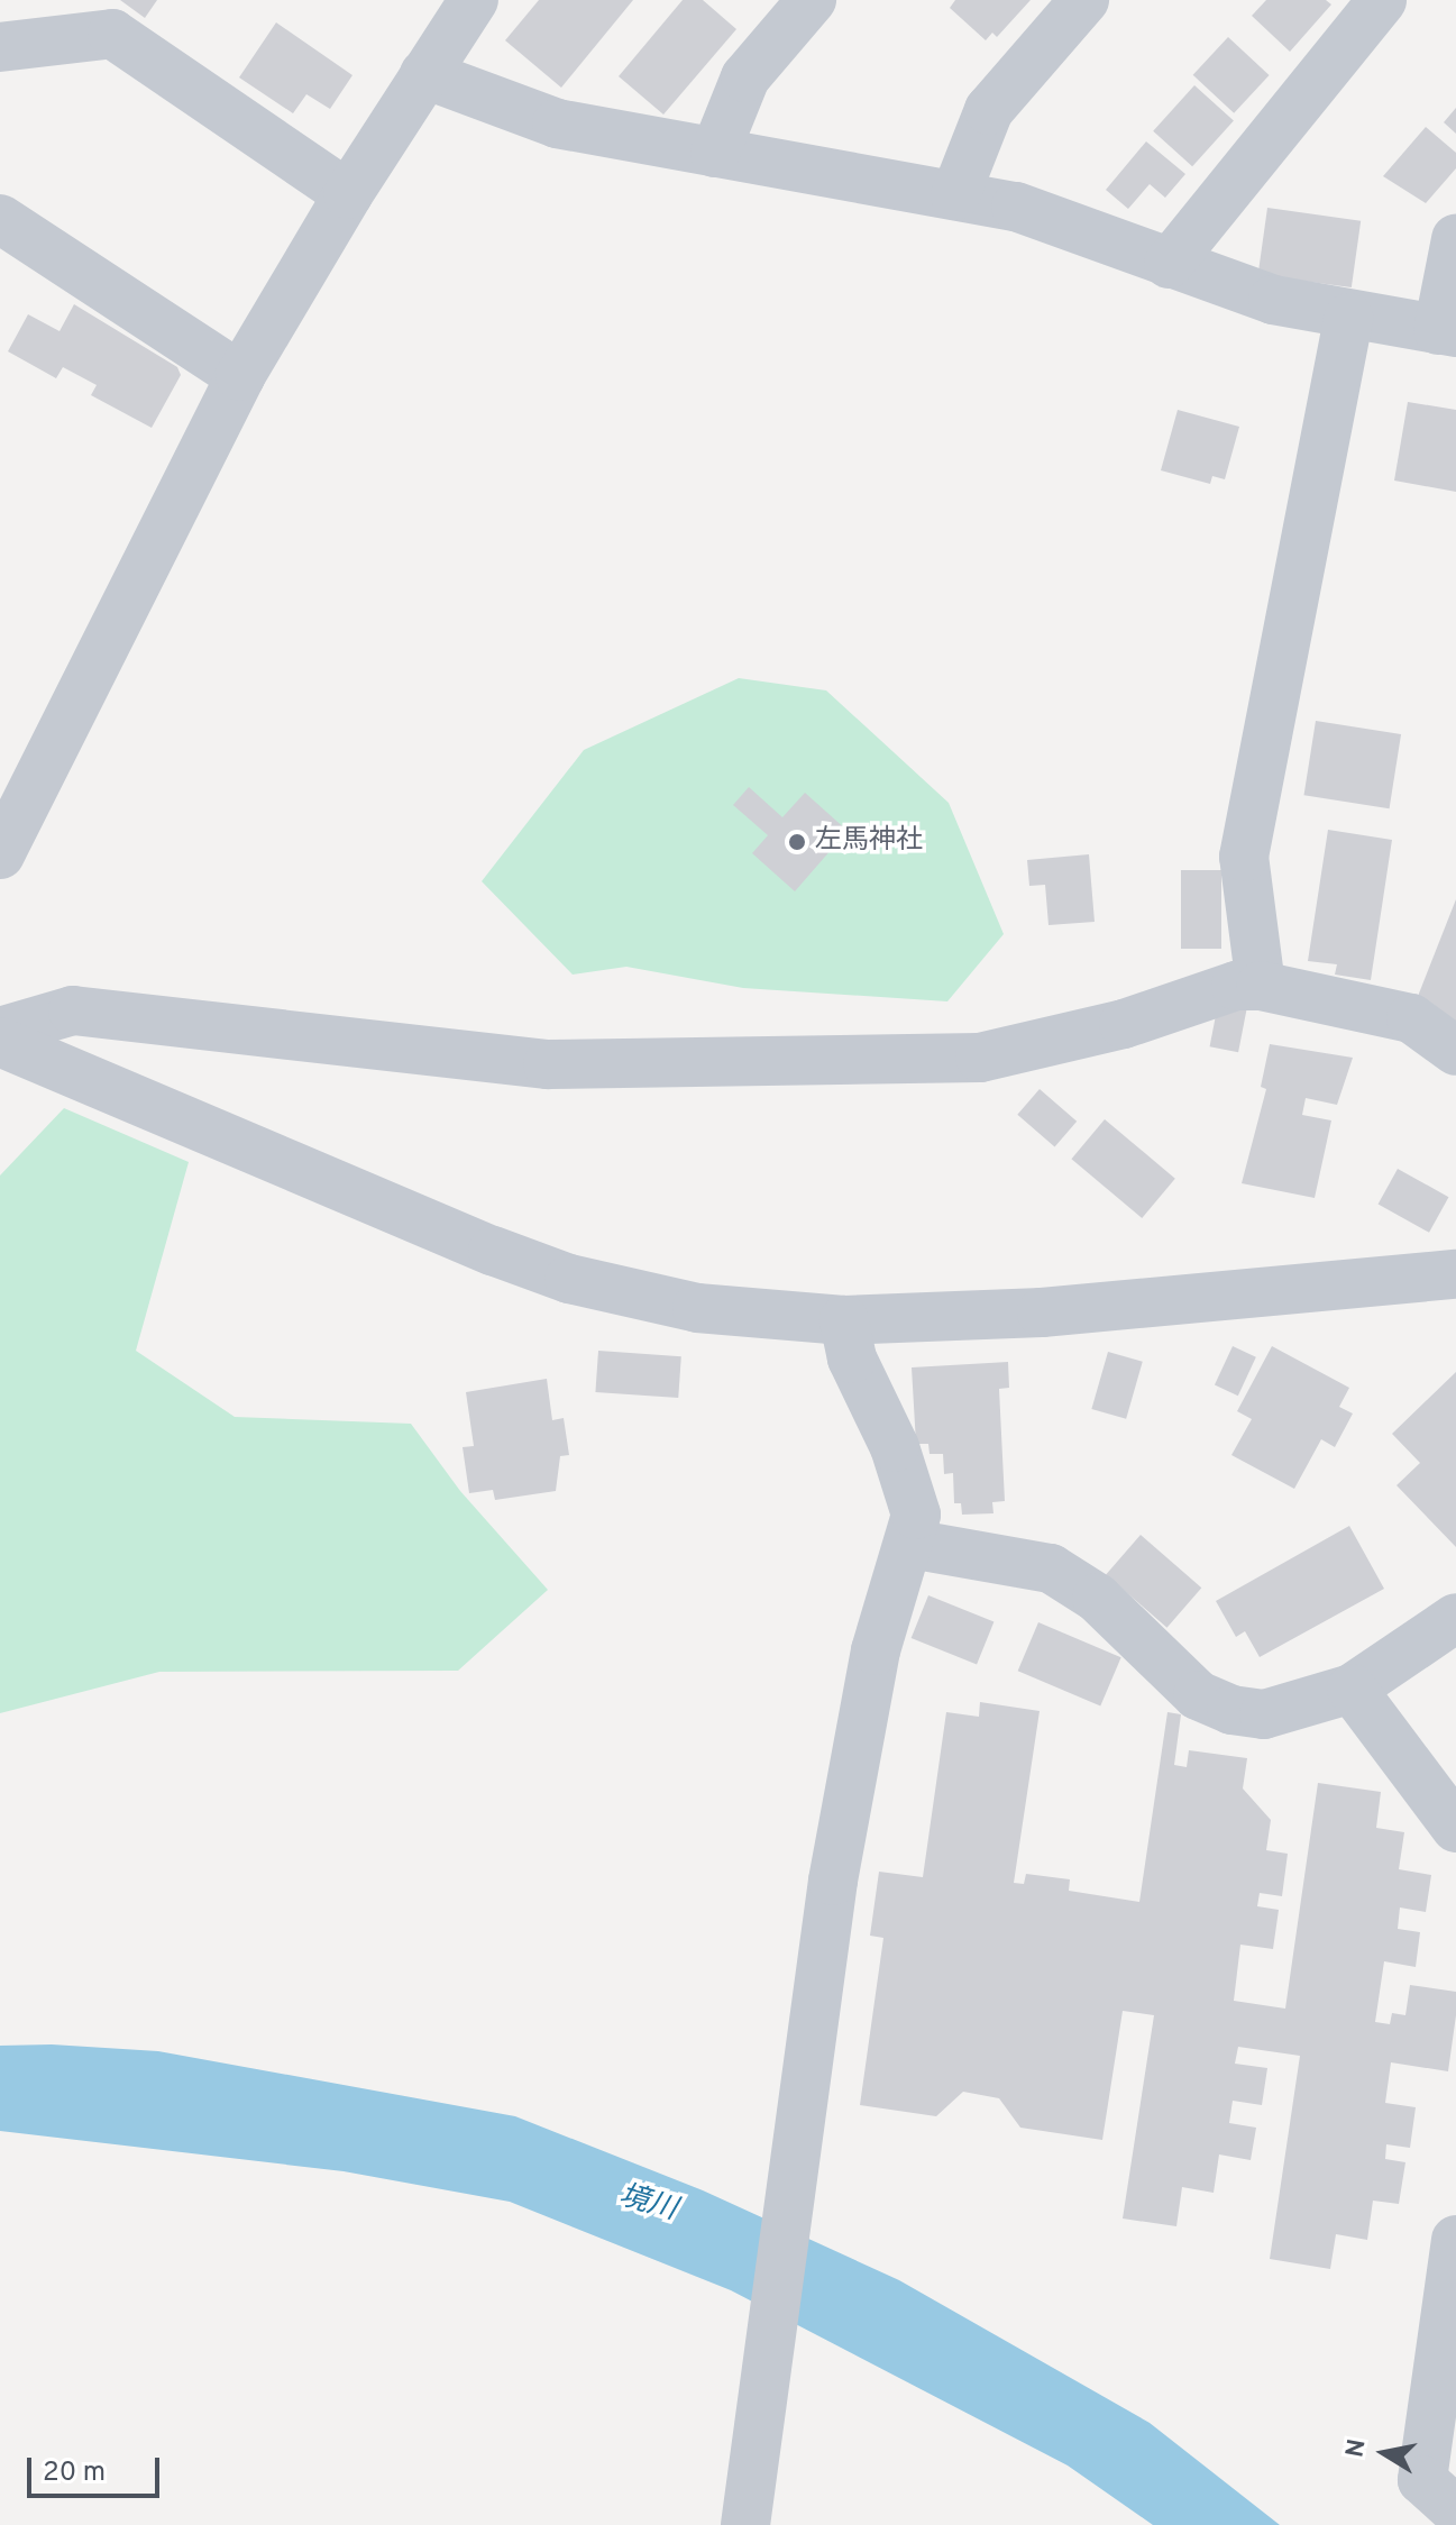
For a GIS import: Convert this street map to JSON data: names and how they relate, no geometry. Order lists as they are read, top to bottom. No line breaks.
{"water":["境川"],"places":["左馬神社"],"scale_bar":"20 m","north":"left"}
